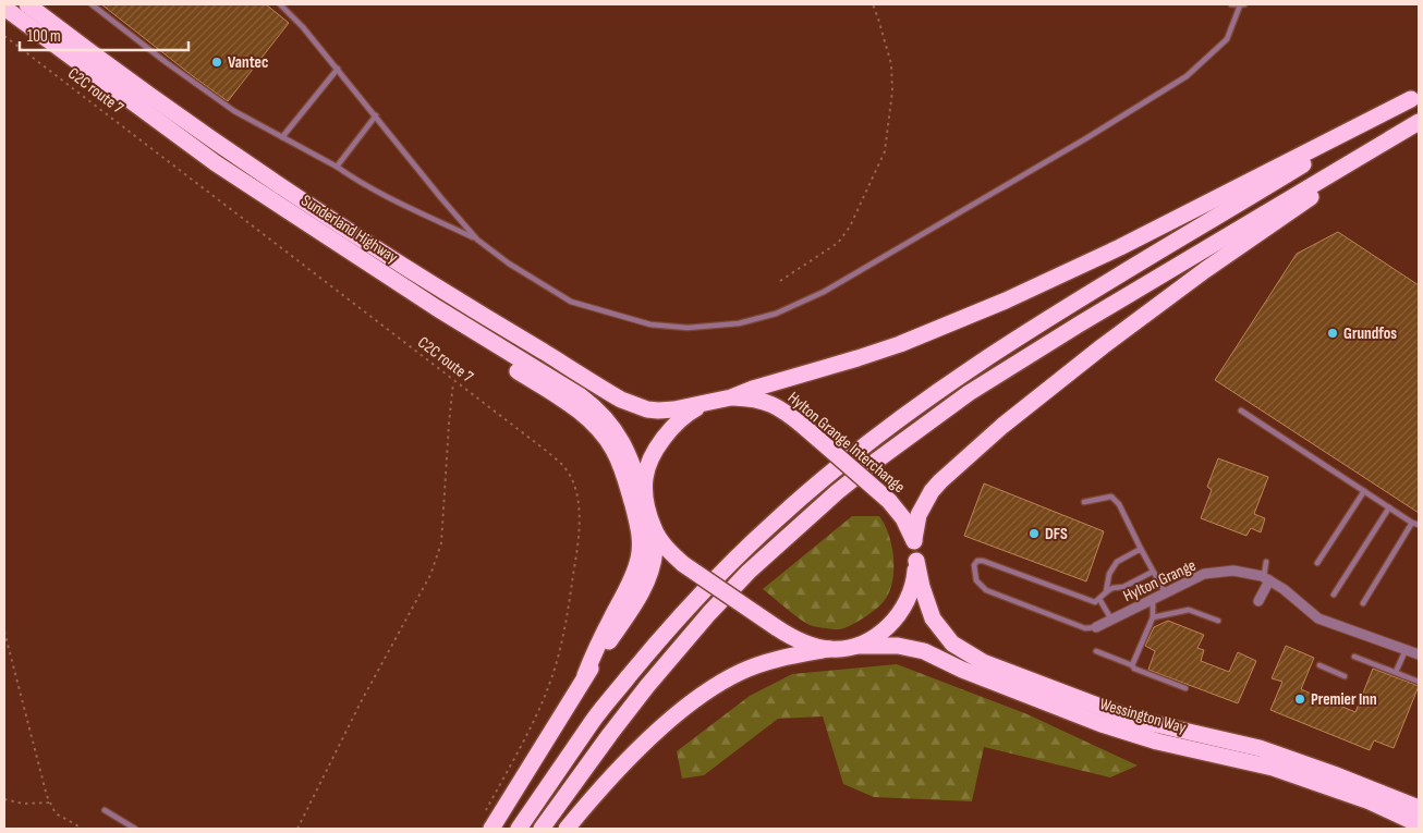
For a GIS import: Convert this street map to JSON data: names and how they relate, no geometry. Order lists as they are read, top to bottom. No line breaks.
{"streets":{"highway":["Sunderland Highway","Hylton Grange Interchange","Wessington Way"],"street":["Hylton Grange"],"path":["C2C route 7"]},"crossings":[["Sunderland Highway","Hylton Grange Interchange"],["Hylton Grange Interchange","Wessington Way"]],"places":["Vantec","Grundfos","DFS","Premier Inn"],"scale_bar":"100 m"}
